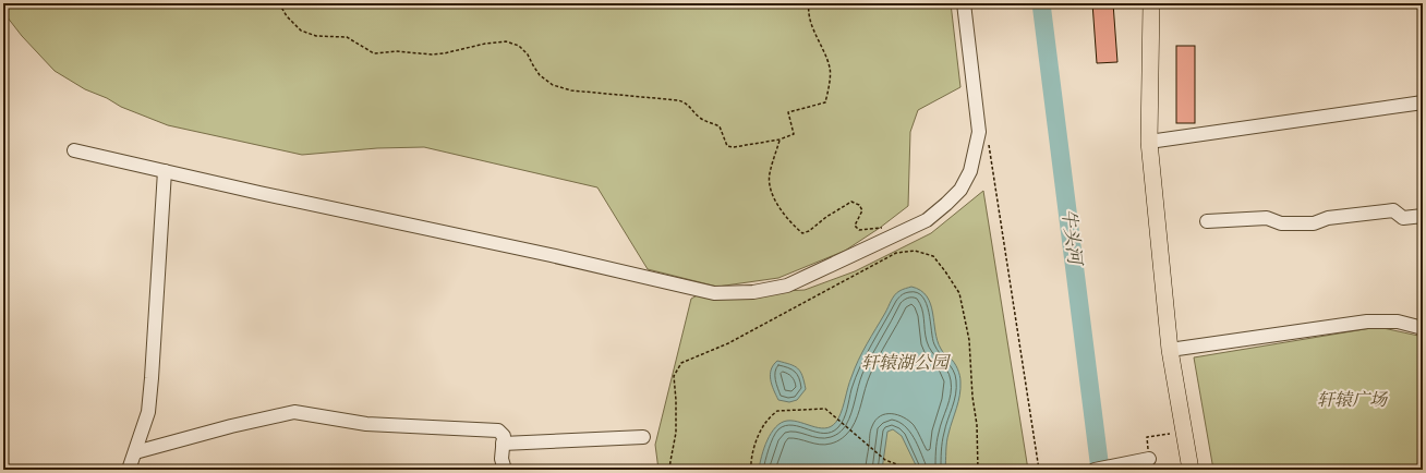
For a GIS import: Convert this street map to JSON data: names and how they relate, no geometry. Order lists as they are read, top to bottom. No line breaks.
{"water":["牛头河"],"parks":["轩辕湖公园","轩辕广场"]}
